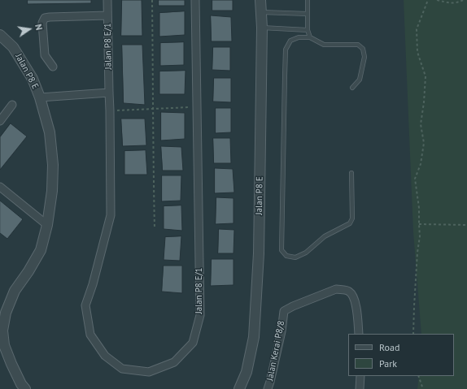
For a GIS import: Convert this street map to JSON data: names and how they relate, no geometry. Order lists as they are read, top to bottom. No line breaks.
{"streets":{"street":["Jalan P8 E/1","Jalan P8 E","Jalan Kerai P8/8"]},"legend":["Road","Park"],"north":"right"}
